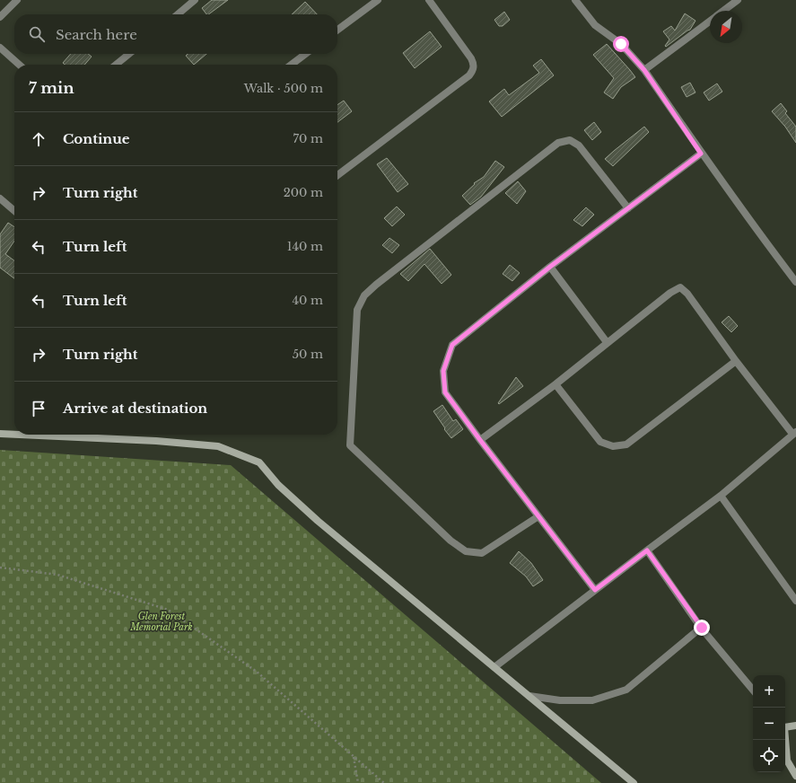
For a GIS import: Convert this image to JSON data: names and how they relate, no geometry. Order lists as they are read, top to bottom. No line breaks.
{"parks":["Glen Forest Memorial Park"],"north":"bottom left","page":{"search":"Search here","heading":["7 min","Walk · 500 m"],"list":[["Continue","70 m"],["Turn right","200 m"],["Turn left","140 m"],["Turn left","40 m"],["Turn right","50 m"],"Arrive at destination"],"map_buttons":["+","−"]}}
